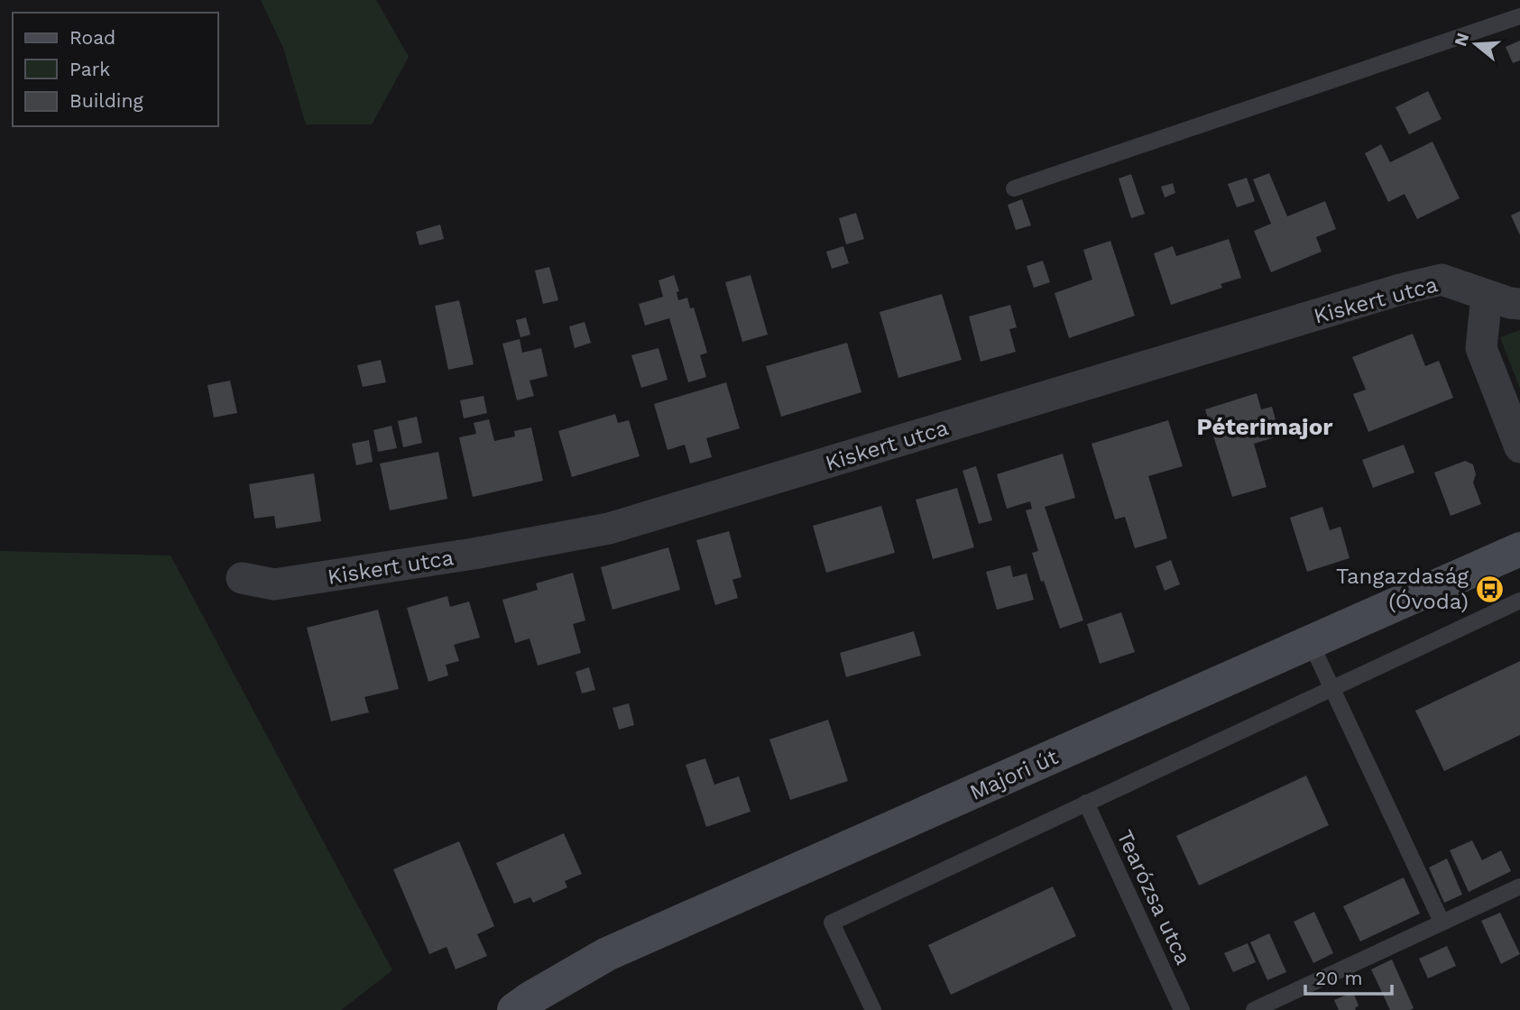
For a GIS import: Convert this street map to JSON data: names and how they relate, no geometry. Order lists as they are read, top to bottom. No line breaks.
{"streets":{"street":["Kiskert utca","Majori út"],"lane":["Tearózsa utca"]},"districts":["Péterimajor"],"places":{"bus stop":["Tangazdaság (Óvoda)"]},"legend":["Road","Park","Building"],"scale_bar":"20 m","north":"left"}
